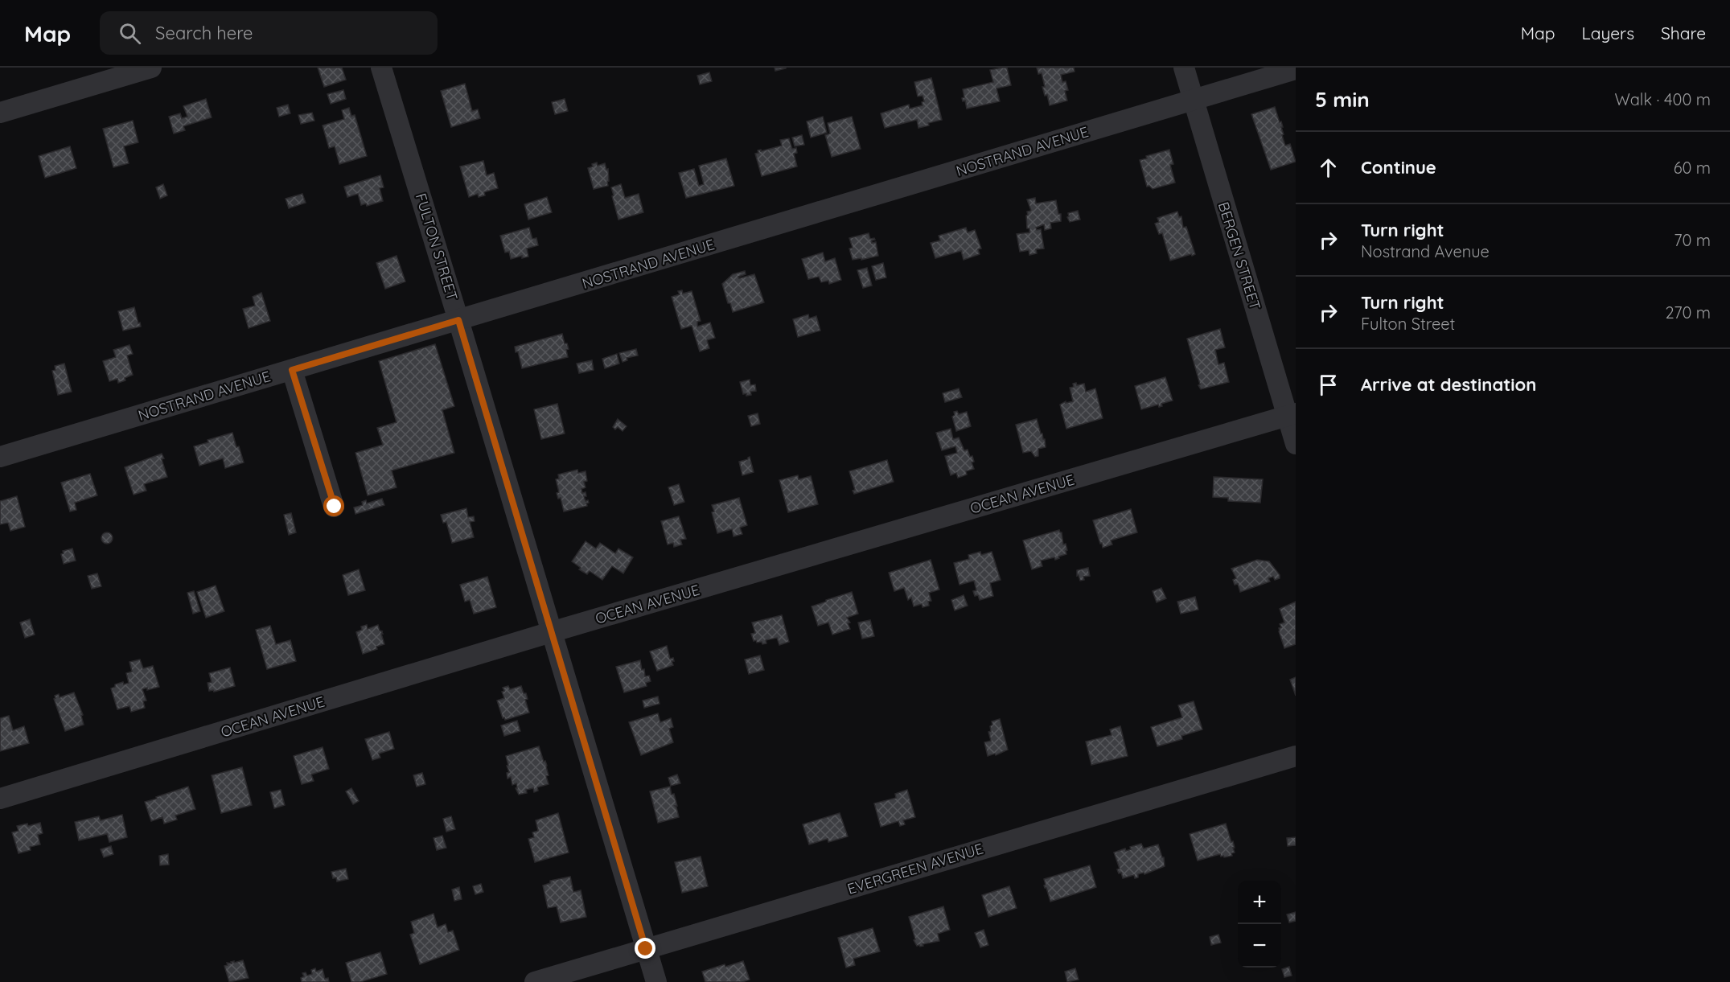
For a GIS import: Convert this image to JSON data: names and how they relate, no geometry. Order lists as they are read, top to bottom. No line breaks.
{"streets":{"street":["NOSTRAND AVENUE","FULTON STREET","BERGEN STREET","OCEAN AVENUE","EVERGREEN AVENUE"]},"crossings":[["NOSTRAND AVENUE","FULTON STREET"],["NOSTRAND AVENUE","BERGEN STREET"],["FULTON STREET","OCEAN AVENUE"],["FULTON STREET","EVERGREEN AVENUE"],["BERGEN STREET","OCEAN AVENUE"]],"page":{"header":"Map","search":"Search here","nav":["Map","Layers","Share"],"heading":["5 min","Walk · 400 m"],"list":[["Continue","60 m"],["Turn right","Nostrand Avenue","70 m"],["Turn right","Fulton Street","270 m"],"Arrive at destination"],"map_buttons":["+","−"]}}
